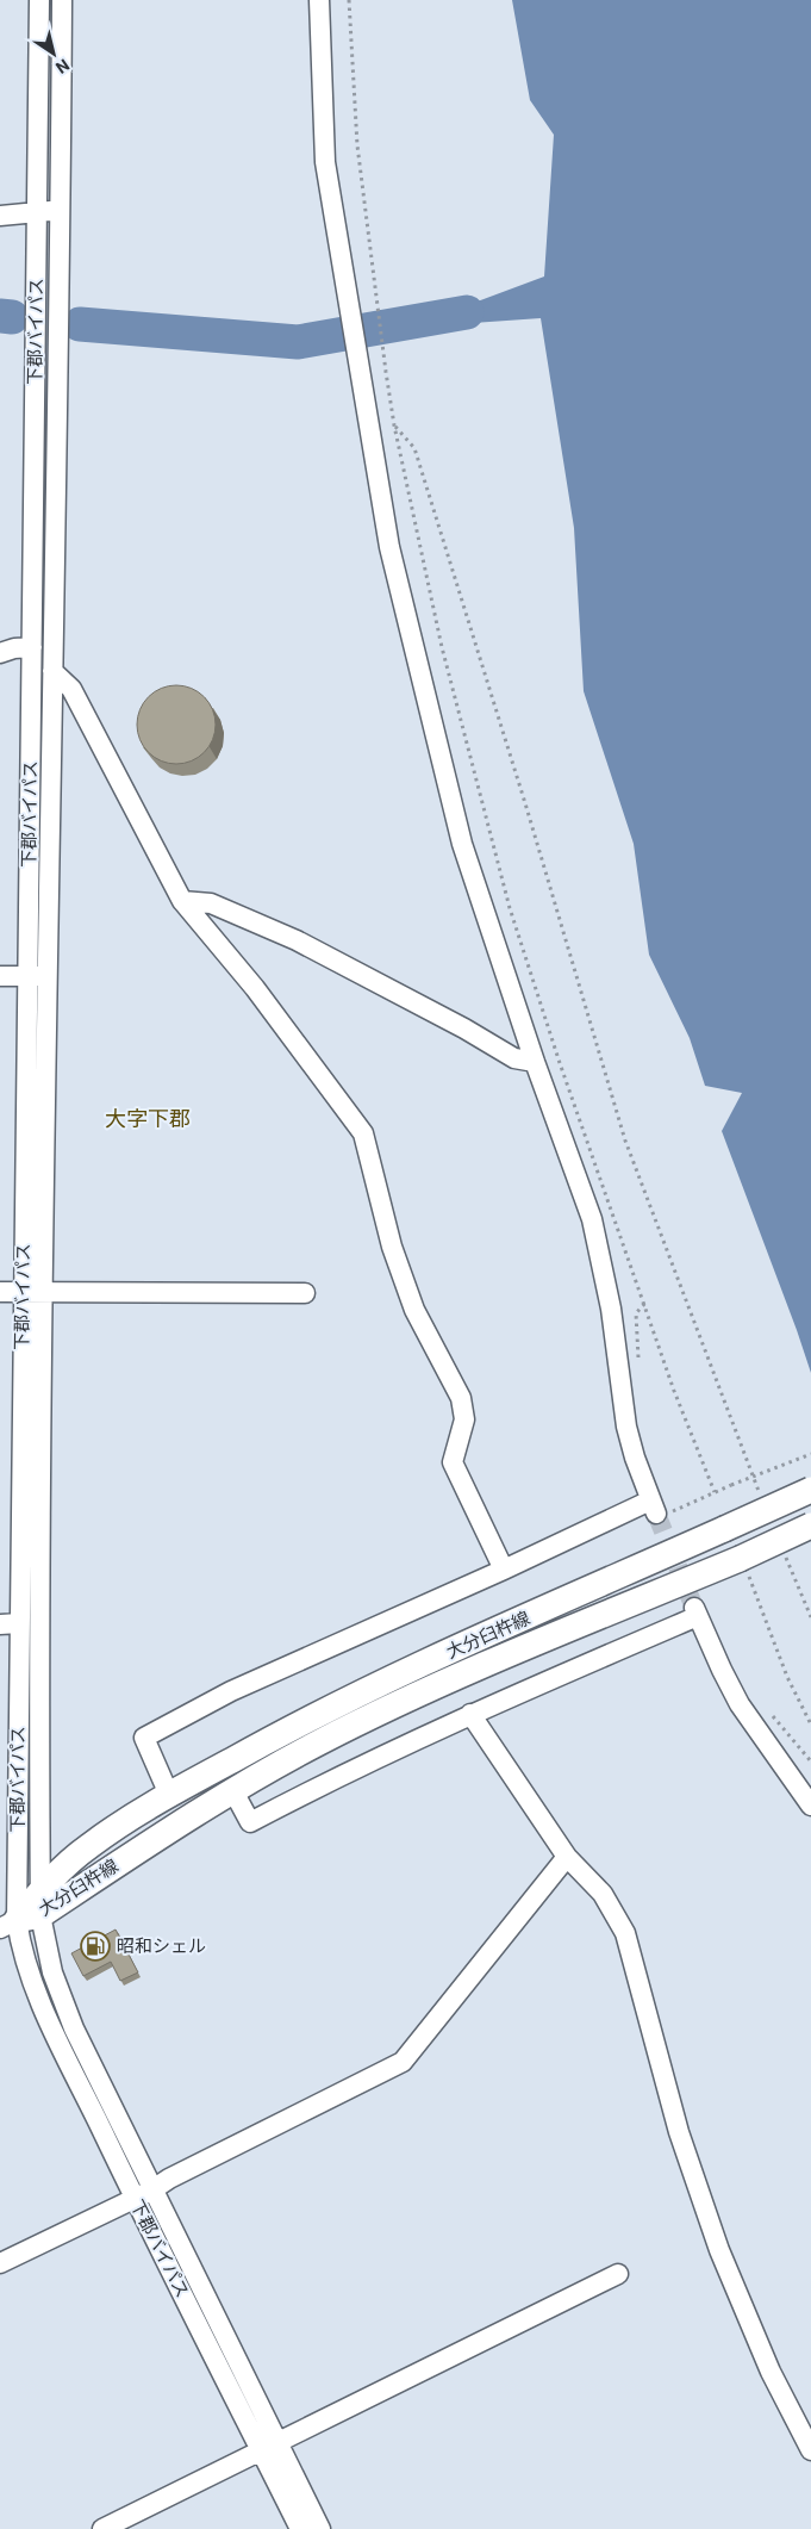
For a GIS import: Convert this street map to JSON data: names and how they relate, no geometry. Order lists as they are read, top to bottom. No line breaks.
{"streets":{"main road":["大分臼杵線"],"street":["下郡バイパス"]},"crossings":[["下郡バイパス","大分臼杵線"]],"districts":["大字下郡"],"places":{"fuel station":["昭和シェル"]},"north":"bottom right"}
